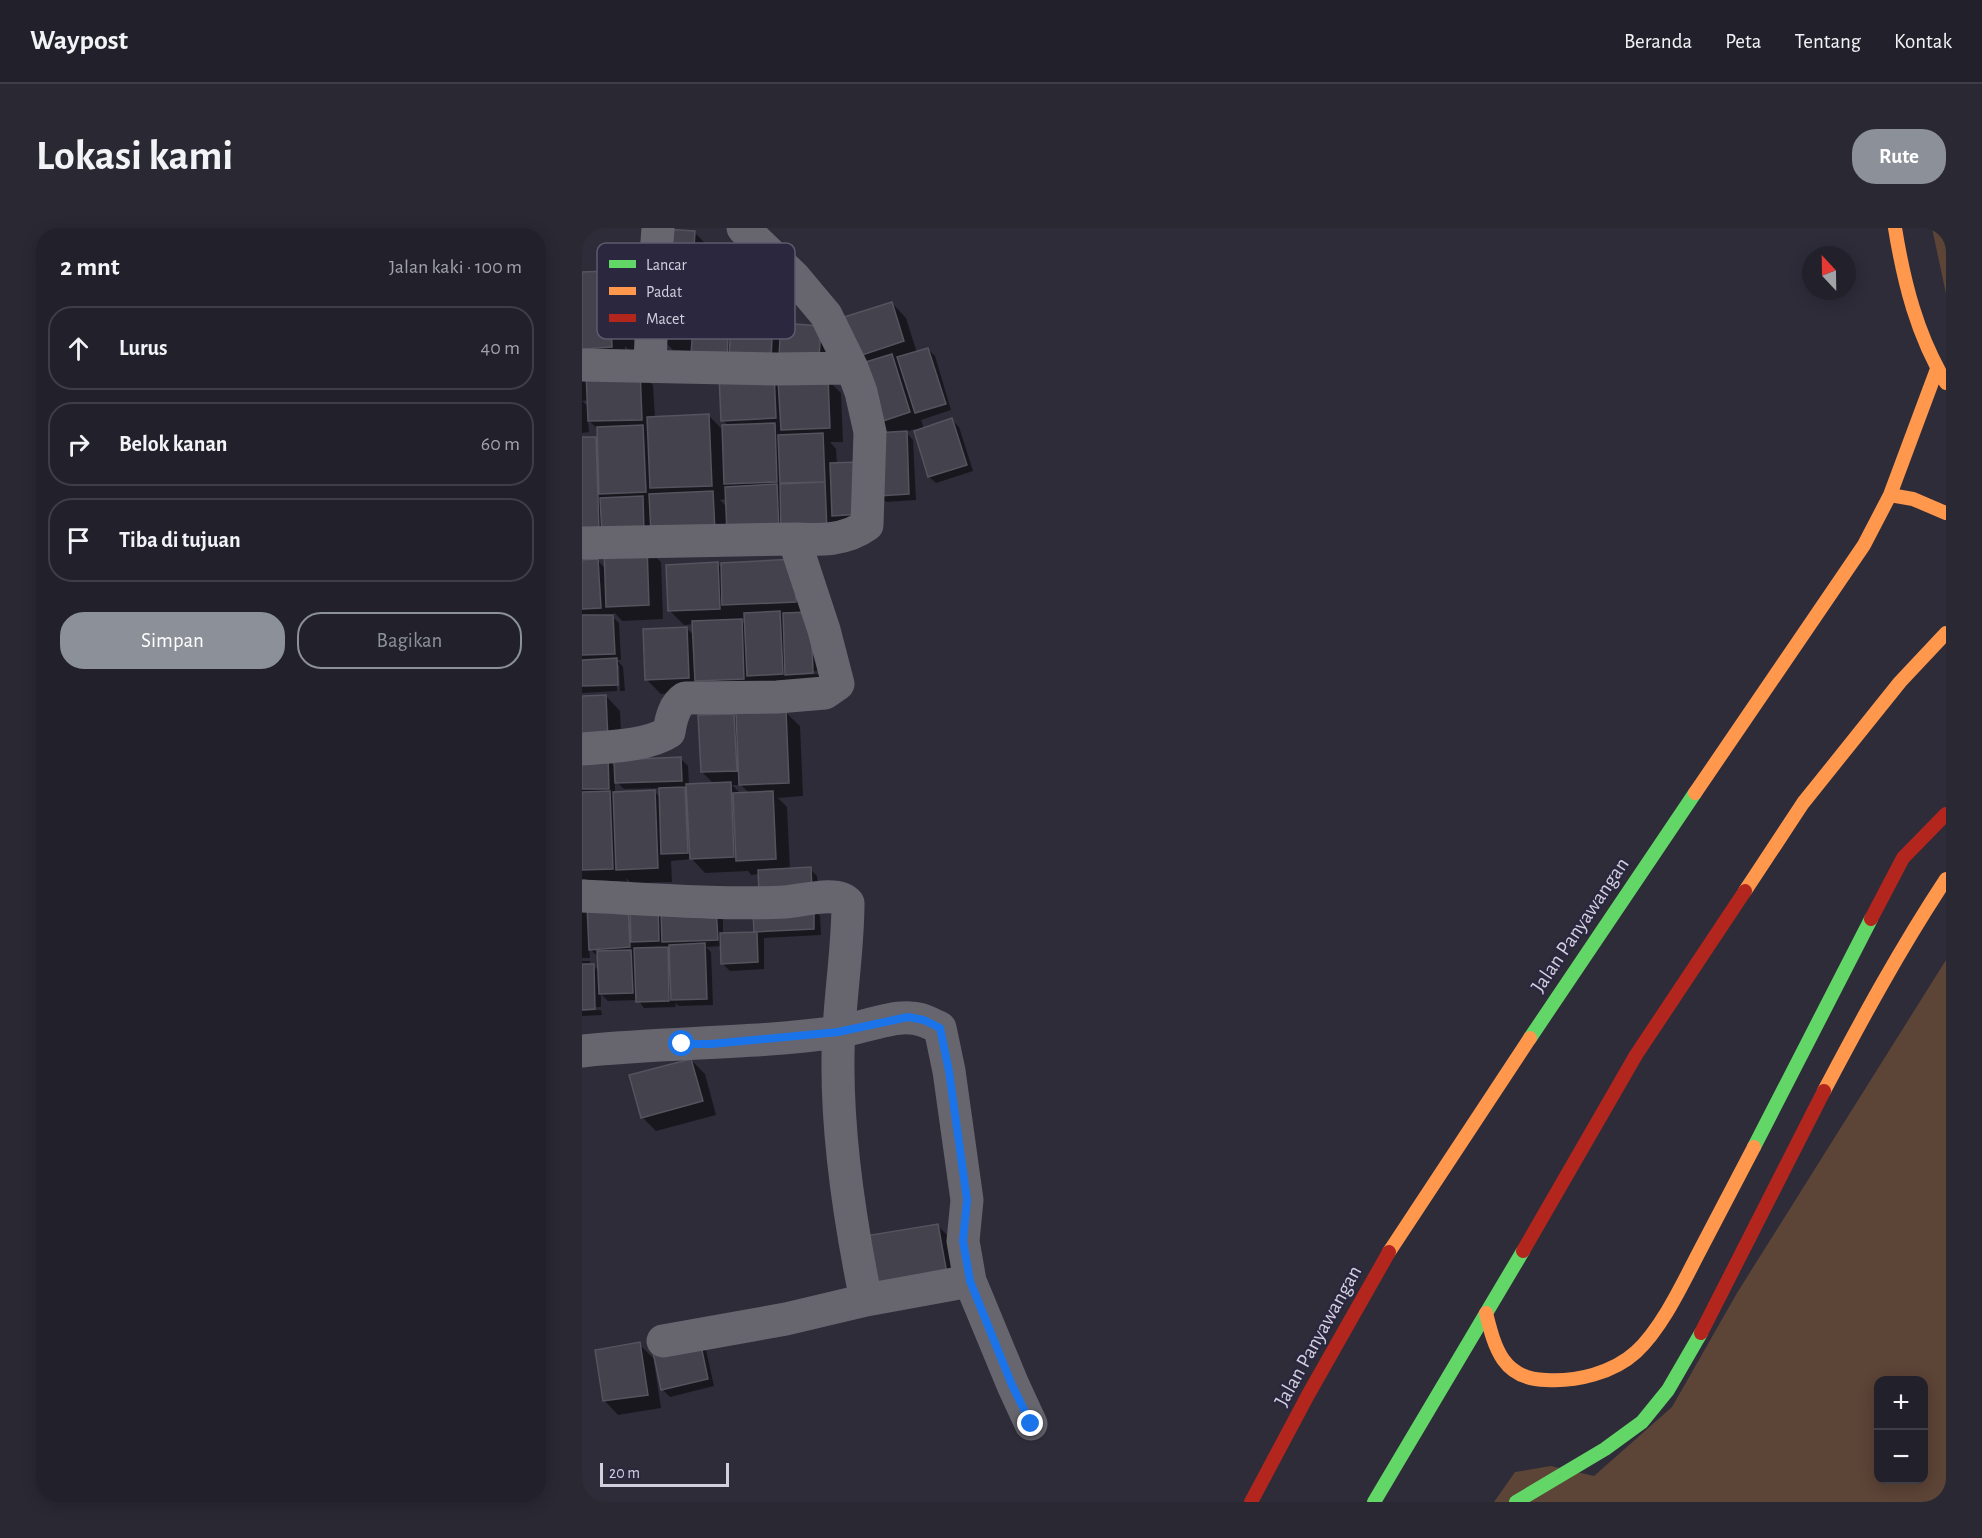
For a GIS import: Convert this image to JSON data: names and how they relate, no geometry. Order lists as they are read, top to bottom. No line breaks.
{"streets":{"main road":["Jalan Panyawangan"]},"legend":["Lancar","Padat","Macet"],"scale_bar":"20 m","north":"top","page":{"header":"Waypost","nav":["Beranda","Peta","Tentang","Kontak"],"buttons":["Rute",["Simpan","Bagikan"]],"title":"Lokasi kami","heading":["2 mnt","Jalan kaki · 100 m"],"list":[["Lurus","40 m"],["Belok kanan","60 m"],"Tiba di tujuan"],"map_buttons":["+","−"],"scale":"20 m"}}
